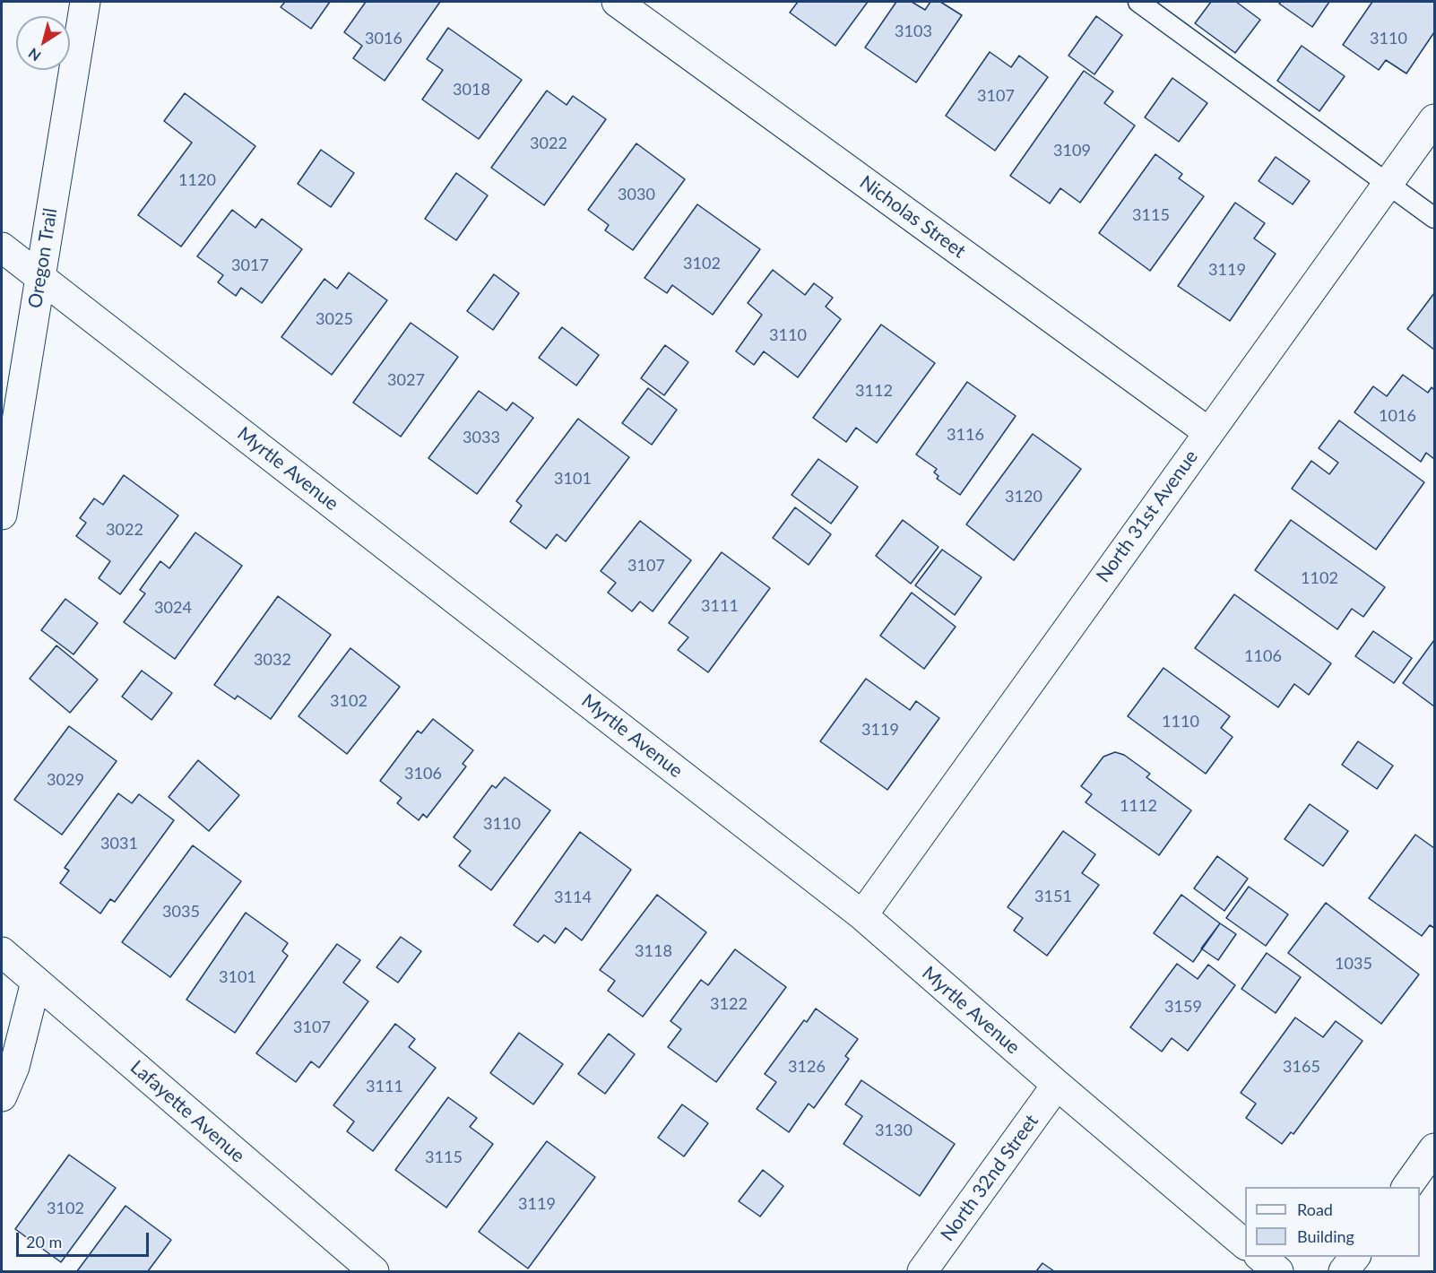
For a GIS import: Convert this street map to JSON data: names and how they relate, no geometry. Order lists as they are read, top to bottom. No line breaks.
{"streets":{"street":["Nicholas Street","Oregon Trail","Myrtle Avenue","North 31st Avenue","Lafayette Avenue","North 32nd Street"]},"crossings":[["Nicholas Street","North 31st Avenue"],["Oregon Trail","Myrtle Avenue"],["Myrtle Avenue","North 31st Avenue"],["Myrtle Avenue","North 32nd Street"]],"house_numbers":["3103","3016","3110","3018","3107","3022","3109","1120","3030","3115","3102","3017","3119","3025","3110","3027","3112","1016","3116","3033","3101","3120","3022","3107","1102","3111","3024","1106","3032","3102","1110","3119","3106","3029","1112","3110","3031","3151","3114","3035","3118","1035","3101","3122","3159","3107","3126","3165","3111","3130","3115","3119","3102"],"legend":["Road","Building"],"scale_bar":"20 m","north":"bottom left"}
